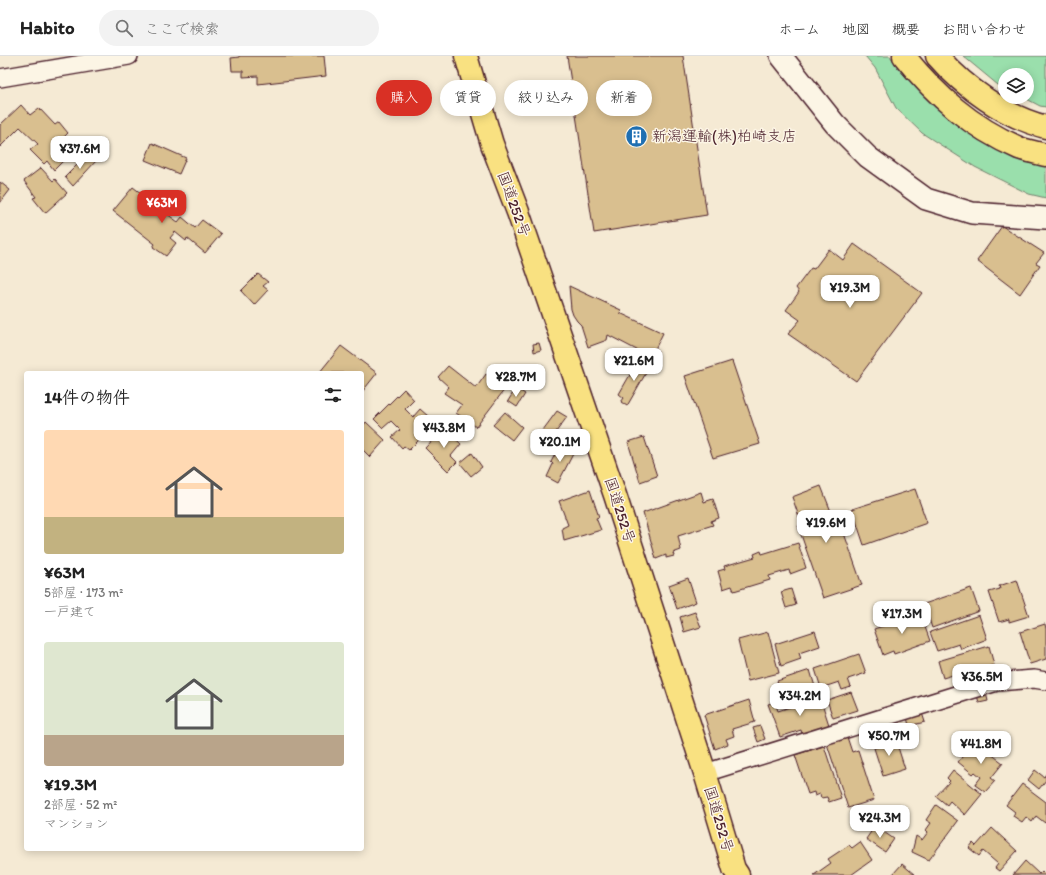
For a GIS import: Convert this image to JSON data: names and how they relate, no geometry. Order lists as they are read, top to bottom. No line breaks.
{"streets":{"highway":["国道252号"]},"places":{"building":["新潟運輸(株)柏崎支店"]},"page":{"header":"Habito","search":"ここで検索","nav":["ホーム","地図","概要","お問い合わせ"],"chip":["購入","賃貸","絞り込み","新着"],"price":["¥37.6M","¥63M","¥19.3M","¥21.6M","¥28.7M","¥43.8M","¥20.1M","¥19.6M","¥17.3M","¥36.5M","¥34.2M","¥50.7M","¥41.8M","¥24.3M"],"heading":"14件の物件","list":[{"name":"¥63M","note":"5部屋 · 173 m² · 一戸建て"},{"name":"¥19.3M","note":"2部屋 · 52 m² · マンション"}]}}
